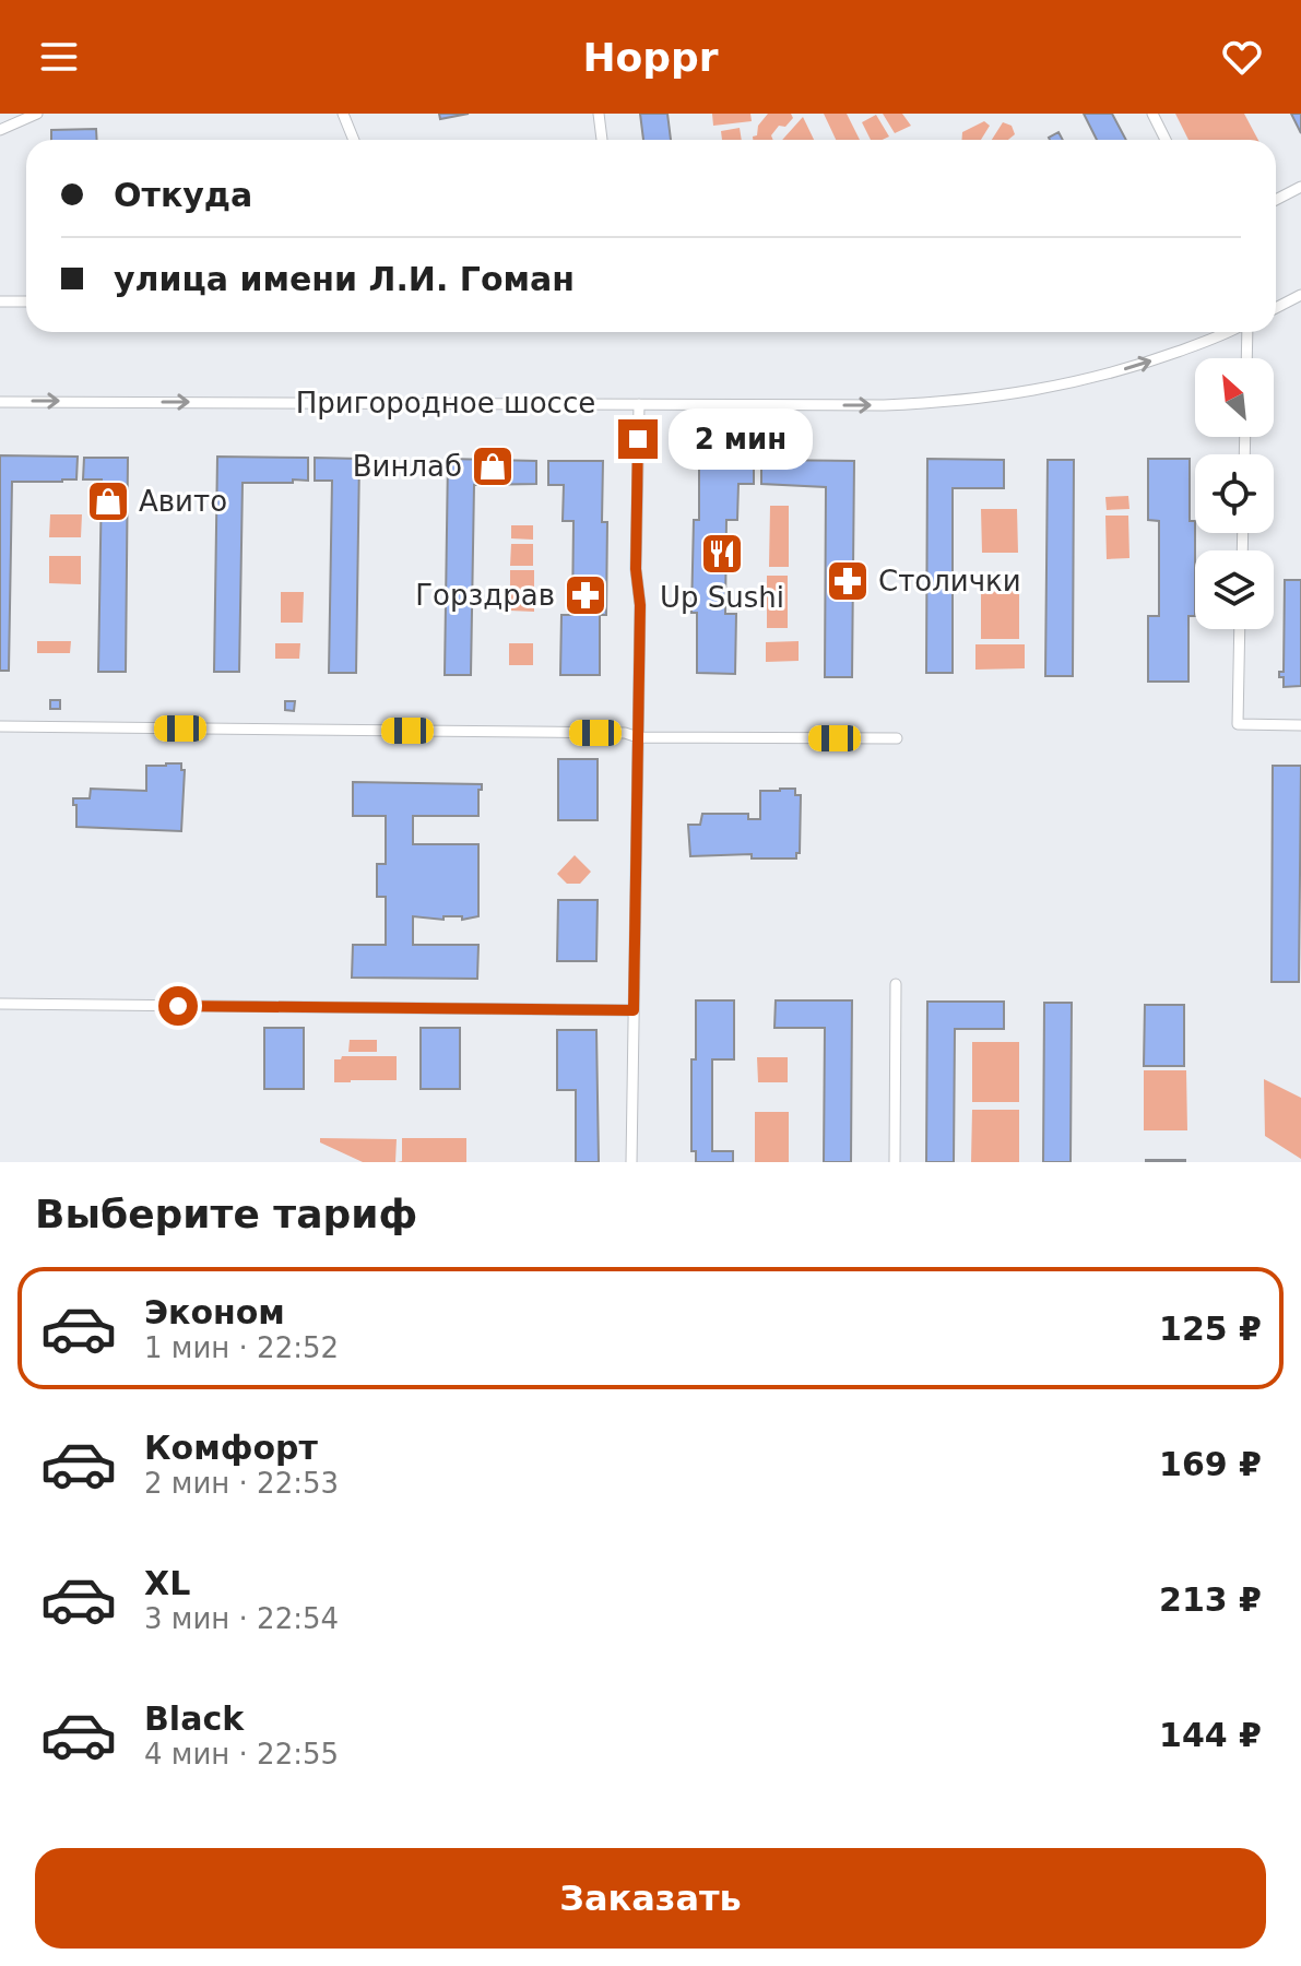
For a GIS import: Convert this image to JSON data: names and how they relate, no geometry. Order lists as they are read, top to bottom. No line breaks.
{"streets":{"street":["Пригородное шоссе"]},"one_way":["Пригородное шоссе"],"places":{"shop":["Винлаб","Авито"],"restaurant":["Up Sushi"],"pharmacy":["Столички","Горздрав"]},"north":"top left","page":{"header":"Hoppr","banner":["Откуда","улица имени Л.И. Гоман"],"bubble":"2 мин","heading":"Выберите тариф","list":[{"name":"Эконом","note":"1 мин · 22:52","value":"125 ₽"},{"name":"Комфорт","note":"2 мин · 22:53","value":"169 ₽"},{"name":"XL","note":"3 мин · 22:54","value":"213 ₽"},{"name":"Black","note":"4 мин · 22:55","value":"144 ₽"}],"buttons":"Заказать"}}
